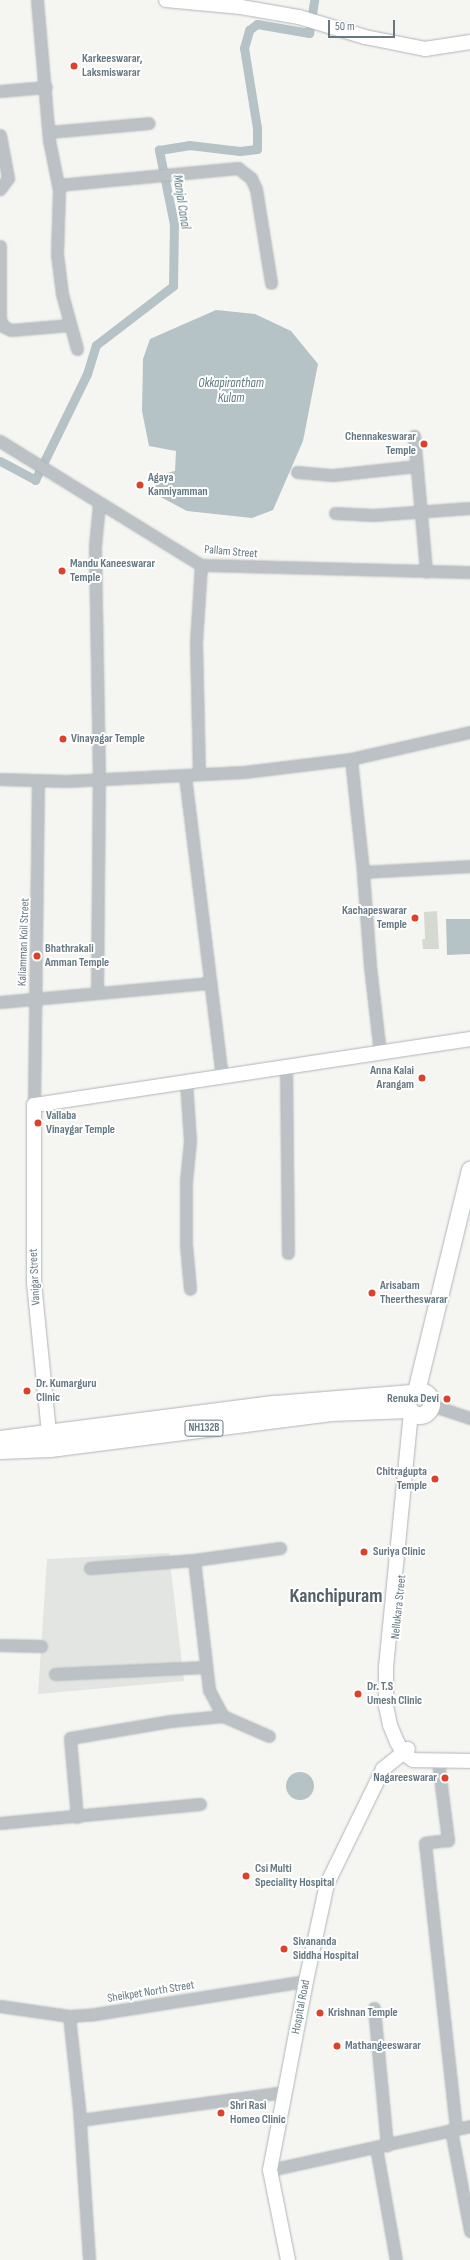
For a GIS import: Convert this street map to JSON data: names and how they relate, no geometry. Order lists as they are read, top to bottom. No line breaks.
{"streets":{"main road":["Vanigar Street","Nellukara Street","Hospital Road"],"street":["Pallam Street","Kaliamman Koil Street","Sheikpet North Street"]},"crossings":[["Kaliamman Koil Street","Vanigar Street"],["Nellukara Street","Hospital Road"],["Sheikpet North Street","Hospital Road"]],"districts":["Kanchipuram"],"water":["Manjal Canal","Okkapirantham Kulam"],"places":["Karkeeswarar, Laksmiswarar","Chennakeswarar Temple","Agaya Kanniyamman","Mandu Kaneeswarar Temple","Vinayagar Temple","Kachapeswarar Temple","Bhathrakali Amman Temple","Anna Kalai Arangam","Vallaba Vinaygar Temple","Arisabam Theertheswarar","Dr. Kumarguru Clinic","Renuka Devi","Chitragupta Temple","Suriya Clinic","Dr. T.S Umesh Clinic","Nagareeswarar","Csi Multi Speciality Hospital","Sivananda Siddha Hospital","Krishnan Temple","Mathangeeswarar","Shri Rasi Homeo Clinic"],"scale_bar":"50 m"}
